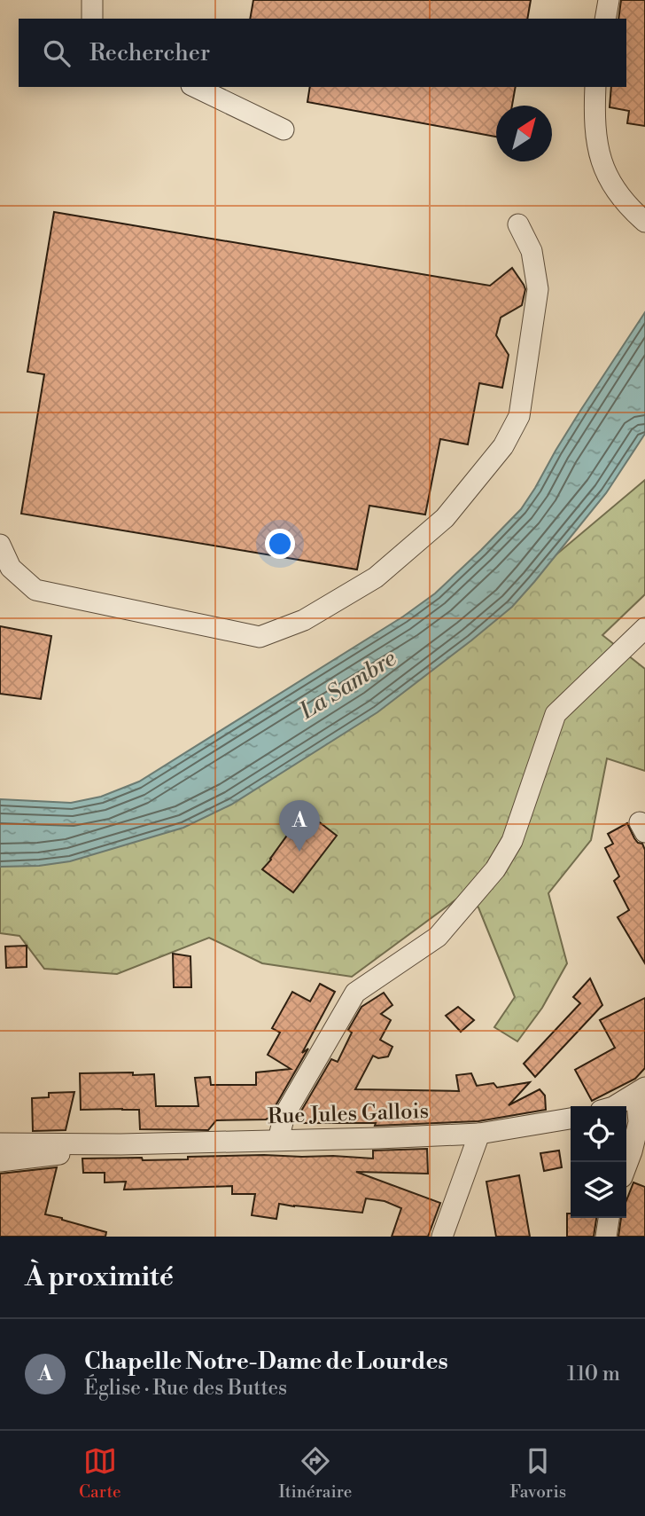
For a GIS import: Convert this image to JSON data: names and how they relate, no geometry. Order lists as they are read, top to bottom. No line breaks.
{"streets":{"street":["Rue Jules Gallois"]},"water":["La Sambre"],"north":"top right","page":{"search":"Rechercher","pins":"A","heading":"À proximité","list":[{"mark":"A","name":"Chapelle Notre-Dame de Lourdes","note":"Église · Rue des Buttes","value":"110 m"}],"nav":["Carte","Itinéraire","Favoris"]}}
